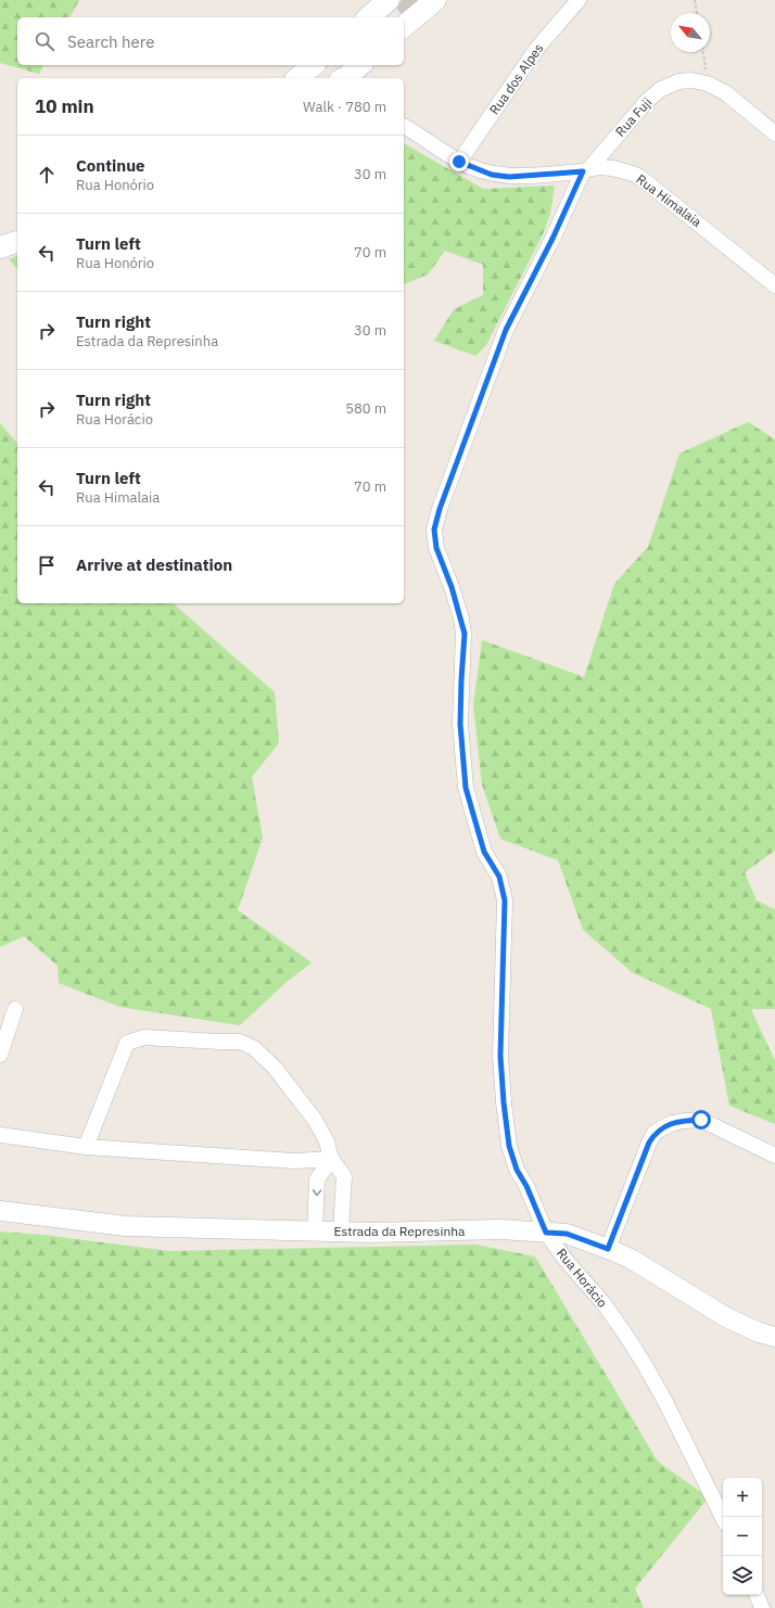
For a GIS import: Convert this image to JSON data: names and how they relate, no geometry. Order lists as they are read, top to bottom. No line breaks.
{"streets":{"street":["Rua dos Alpes","Rua Fuji","Rua Himalaia","Estrada da Represinha","Rua Horácio"]},"crossings":[["Rua dos Alpes","Rua Himalaia"],["Rua Fuji","Rua Himalaia"],["Rua Fuji","Rua Horácio"],["Rua Himalaia","Rua Horácio"],["Estrada da Represinha","Rua Horácio"]],"north":"top left","page":{"search":"Search here","heading":["10 min","Walk · 780 m"],"list":[["Continue","Rua Honório","30 m"],["Turn left","Rua Honório","70 m"],["Turn right","Estrada da Represinha","30 m"],["Turn right","Rua Horácio","580 m"],["Turn left","Rua Himalaia","70 m"],"Arrive at destination"],"map_buttons":["+","−"]}}
